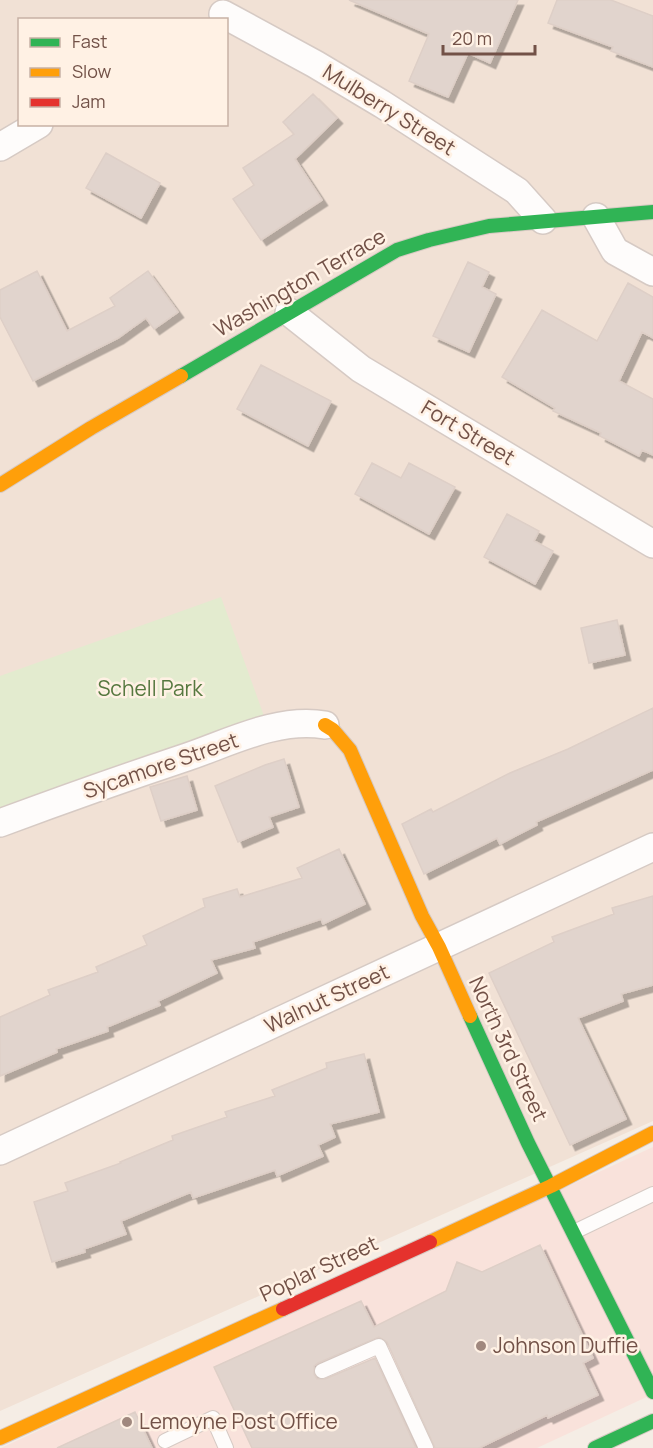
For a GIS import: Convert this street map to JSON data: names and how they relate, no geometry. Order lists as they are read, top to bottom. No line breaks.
{"streets":{"street":["Mulberry Street","Washington Terrace","Fort Street","Sycamore Street","Walnut Street","North 3rd Street","Poplar Street"]},"crossings":[["Mulberry Street","Washington Terrace"],["Washington Terrace","Fort Street"],["Sycamore Street","North 3rd Street"],["Walnut Street","North 3rd Street"],["North 3rd Street","Poplar Street"]],"parks":["Schell Park"],"places":["Johnson Duffie","Lemoyne Post Office"],"legend":["Fast","Slow","Jam"],"scale_bar":"20 m"}
